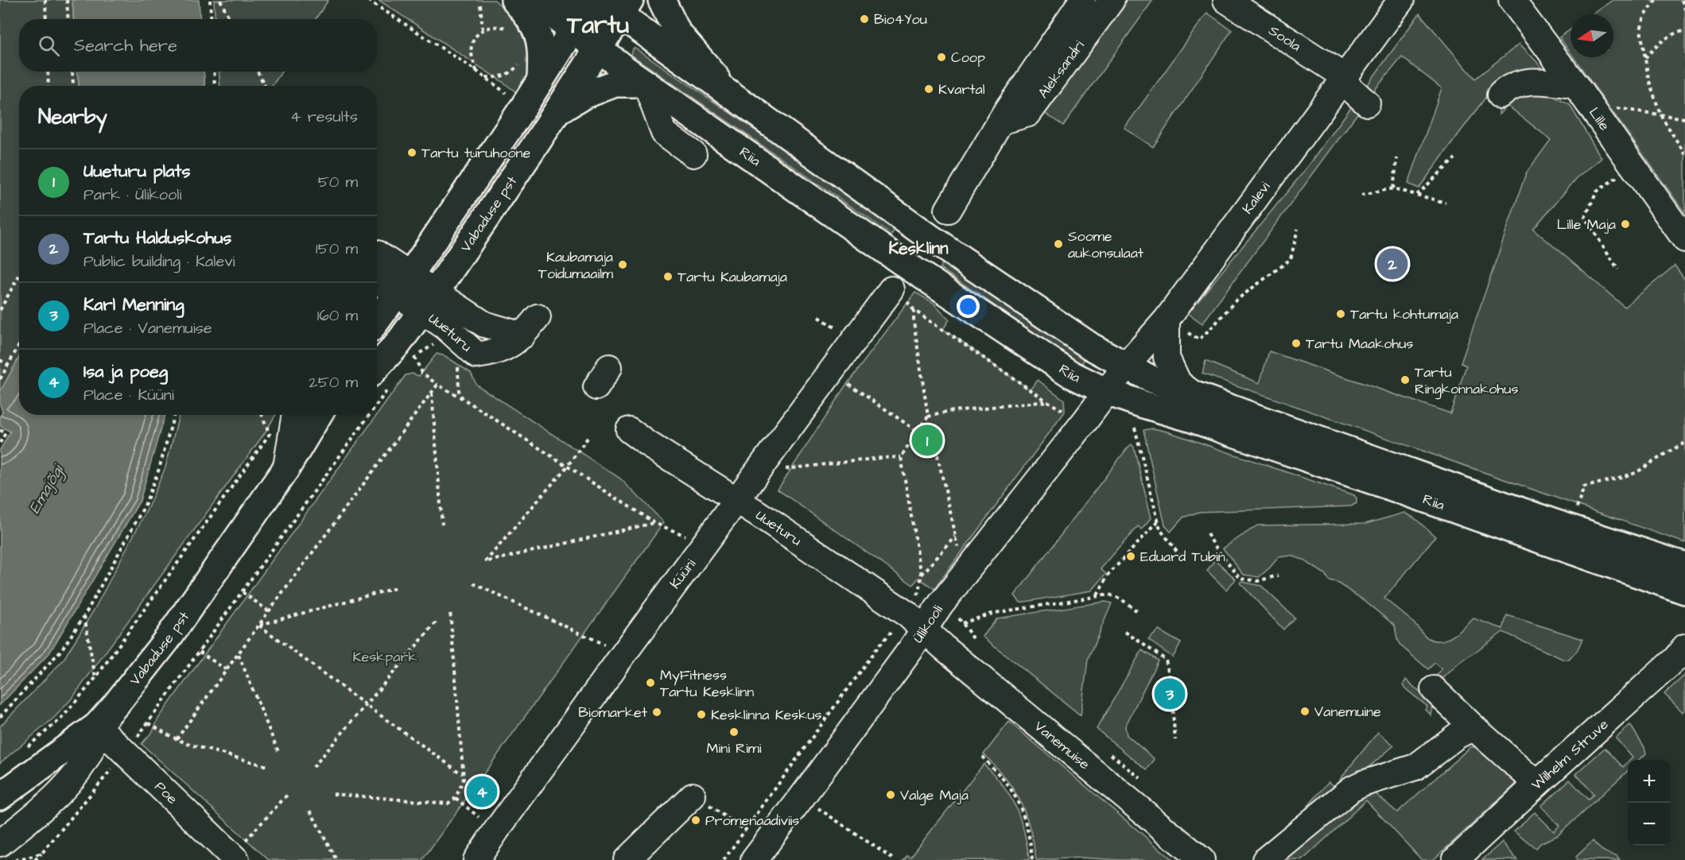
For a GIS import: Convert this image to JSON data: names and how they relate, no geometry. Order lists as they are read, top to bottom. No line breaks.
{"streets":{"main road":["Riia","Vabaduse pst"],"street":["Soola","Aleksandri","Lille","Kalevi","Uueturu","Küüni","Ülikooli","Vanemuise","Wilhelm Struve","Poe"]},"crossings":[["Soola","Kalevi"],["Riia","Kalevi"],["Riia","Vabaduse pst"],["Riia","Ülikooli"],["Kalevi","Ülikooli"],["Vabaduse pst","Uueturu"],["Vabaduse pst","Poe"],["Uueturu","Küüni"],["Uueturu","Ülikooli"],["Uueturu","Vanemuise"],["Ülikooli","Vanemuise"]],"districts":["Tartu","Kesklinn"],"water":["Emajõgi"],"parks":["Keskpark"],"places":["Bio4You","Coop","Kvartal","Tartu turuhoone","Lille Maja","Soome aukonsulaat","Kaubamaja Toidumaailm","Tartu Kaubamaja","Tartu kohtumaja","Tartu Maakohus","Tartu Ringkonnakohus","Eduard Tubin","MyFitness Tartu Kesklinn","Vanemuine","Biomarket","Kesklinna Keskus","Mini Rimi","Valge Maja","Promenaadiviis"],"north":"left","page":{"search":"Search here","heading":["Nearby","4 results"],"list":[{"mark":"1","name":"Uueturu plats","note":"Park · Ülikooli","value":"50 m"},{"mark":"2","name":"Tartu Halduskohus","note":"Public building · Kalevi","value":"150 m"},{"mark":"3","name":"Karl Menning","note":"Place · Vanemuise","value":"160 m"},{"mark":"4","name":"Isa ja poeg","note":"Place · Küüni","value":"250 m"}],"pins":["2","1","3","4"],"map_buttons":["+","−"]}}
